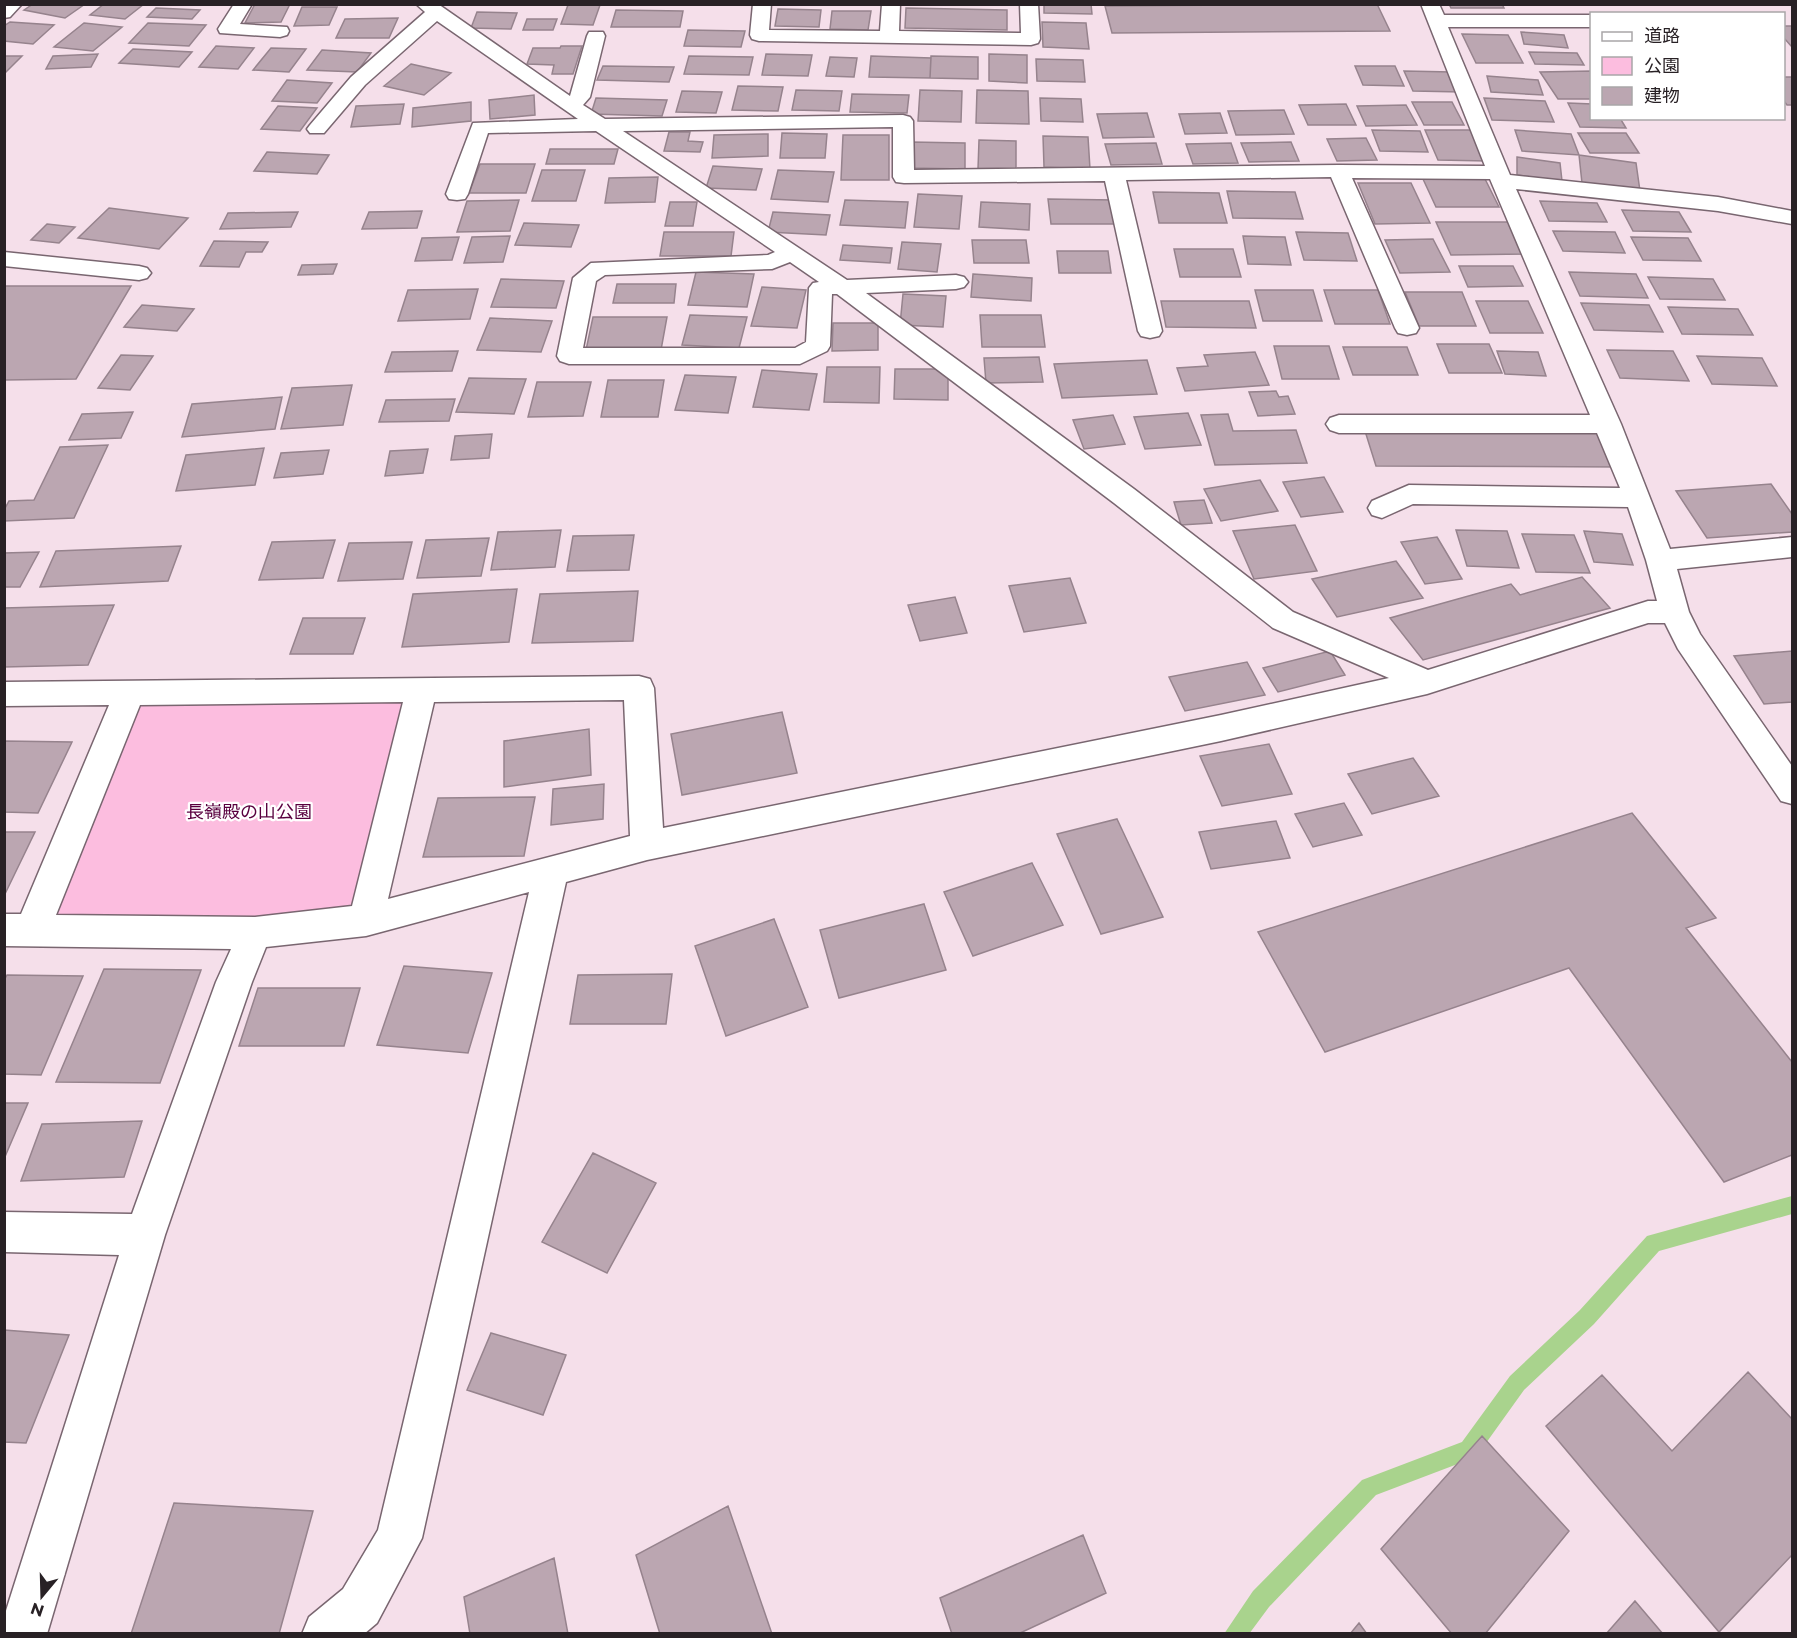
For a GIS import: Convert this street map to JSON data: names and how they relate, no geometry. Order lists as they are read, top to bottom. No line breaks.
{"parks":["長嶺殿の山公園"],"legend":["道路","公園","建物"],"north":"bottom"}
